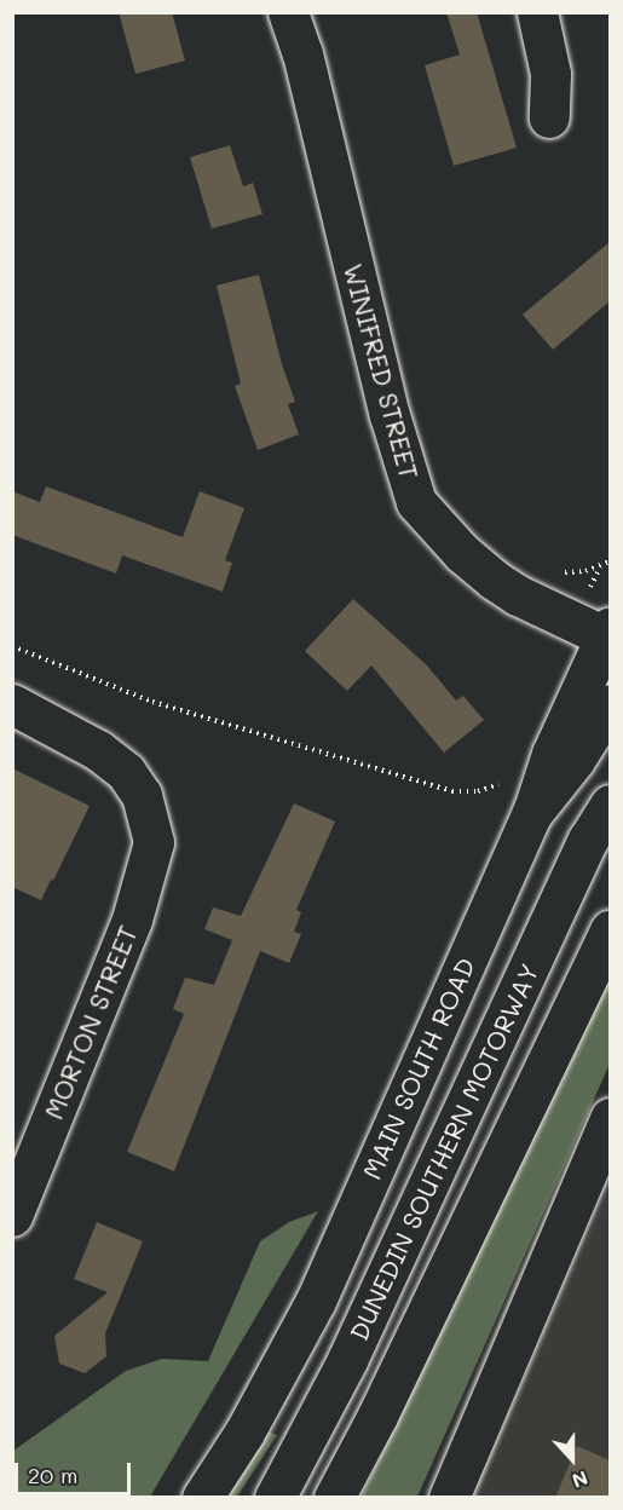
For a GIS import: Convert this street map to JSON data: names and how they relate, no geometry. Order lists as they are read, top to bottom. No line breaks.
{"streets":{"main road":["WINIFRED STREET","MORTON STREET","MAIN SOUTH ROAD","DUNEDIN SOUTHERN MOTORWAY"]},"crossings":[["WINIFRED STREET","MAIN SOUTH ROAD"]],"scale_bar":"20 m","north":"bottom"}
